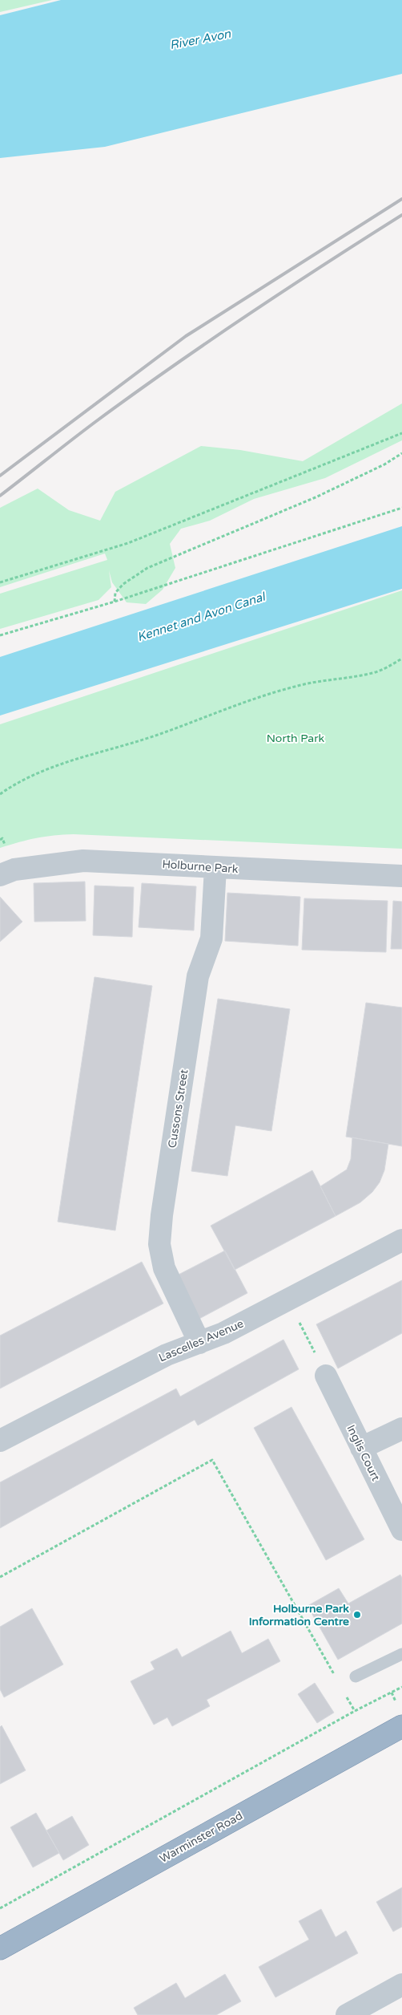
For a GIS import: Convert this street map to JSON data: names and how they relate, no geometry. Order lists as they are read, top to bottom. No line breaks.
{"streets":{"highway":["Warminster Road"],"street":["Holburne Park","Cussons Street","Lascelles Avenue","Inglis Court"]},"crossings":[["Holburne Park","Cussons Street"],["Cussons Street","Lascelles Avenue"]],"water":["River Avon","Kennet and Avon Canal"],"parks":["North Park"],"places":["Holburne Park Information Centre"]}
